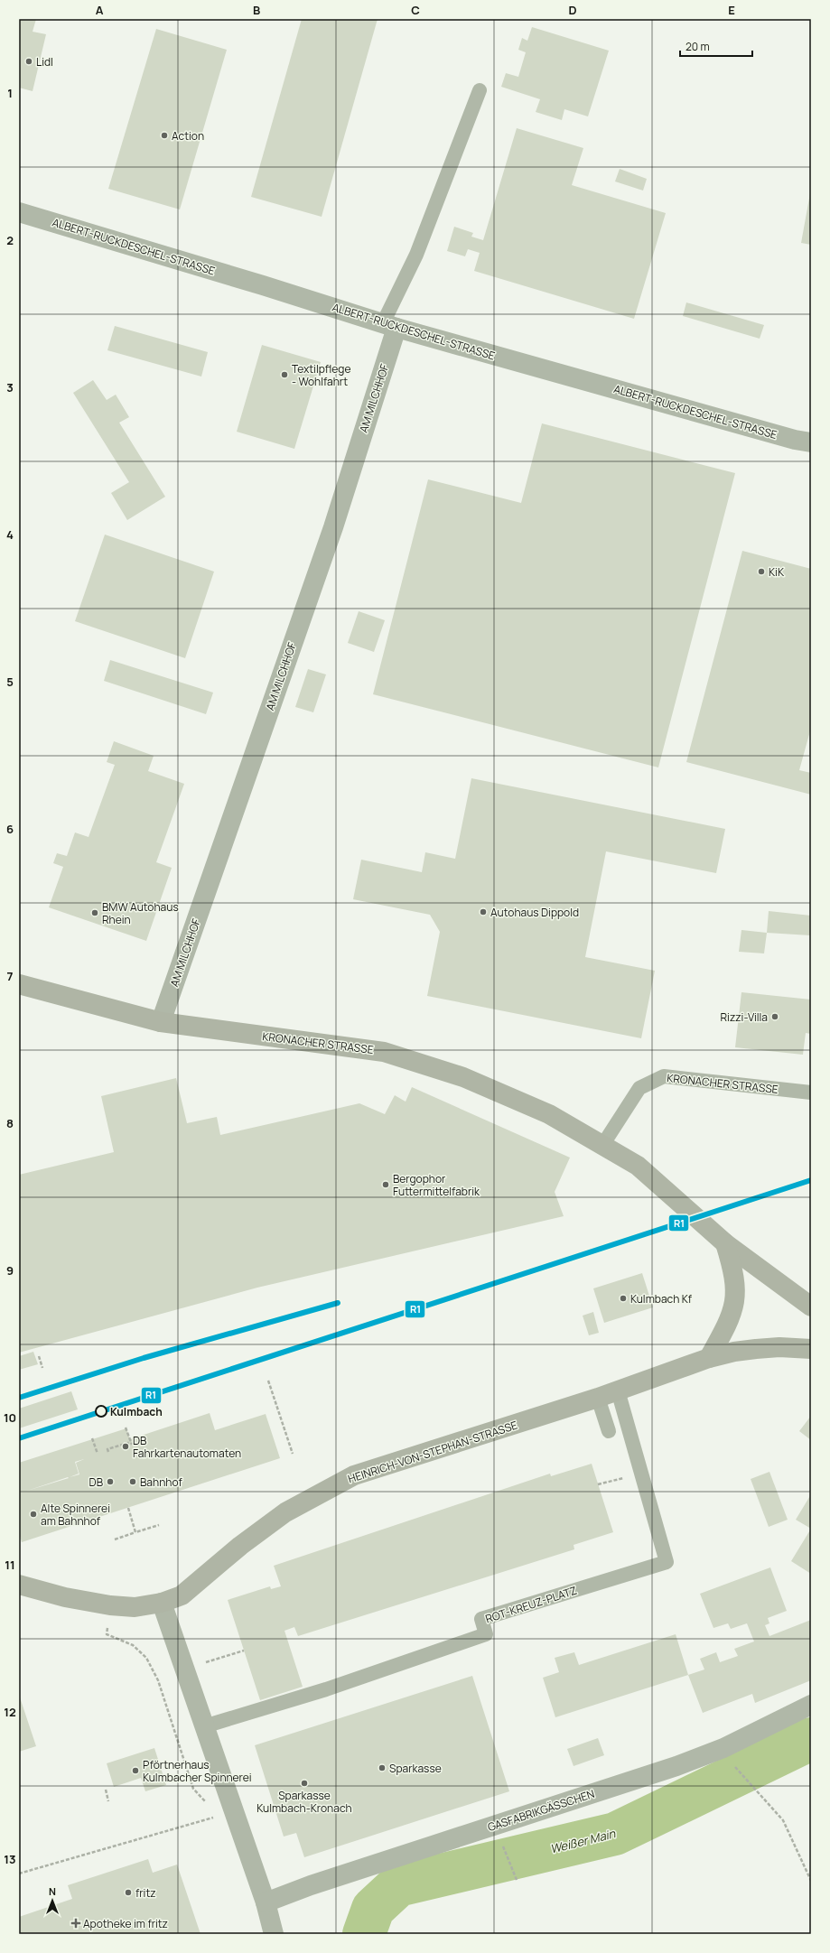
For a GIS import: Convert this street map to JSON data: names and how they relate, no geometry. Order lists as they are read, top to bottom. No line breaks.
{"streets":{"street":["ALBERT-RUCKDESCHEL-STRASSE","AM MILCHHOF","KRONACHER STRASSE","HEINRICH-VON-STEPHAN-STRASSE","GASFABRIKGÄSSCHEN"],"lane":["ROT-KREUZ-PLATZ"]},"crossings":[["ALBERT-RUCKDESCHEL-STRASSE","AM MILCHHOF"],["AM MILCHHOF","KRONACHER STRASSE"],["HEINRICH-VON-STEPHAN-STRASSE","ROT-KREUZ-PLATZ"]],"water":["Weißer Main"],"places":{"other":["Lidl","Action","Textilpflege - Wohlfahrt","KiK","Autohaus Dippold","BMW Autohaus Rhein","Rizzi-Villa","Bergophor Futtermittelfabrik","Kulmbach Kf","Kulmbach","DB Fahrkartenautomaten","DB","Bahnhof","Alte Spinnerei am Bahnhof","Sparkasse","Pförtnerhaus Kulmbacher Spinnerei","Sparkasse Kulmbach-Kronach","fritz"],"health":["Apotheke im fritz"]},"lines":["transit line R1"],"scale_bar":"20 m","north":"top","grid":{"columns":["A","B","C","D","E"],"rows":["1","2","3","4","5","6","7","8","9","10","11","12","13"]}}
